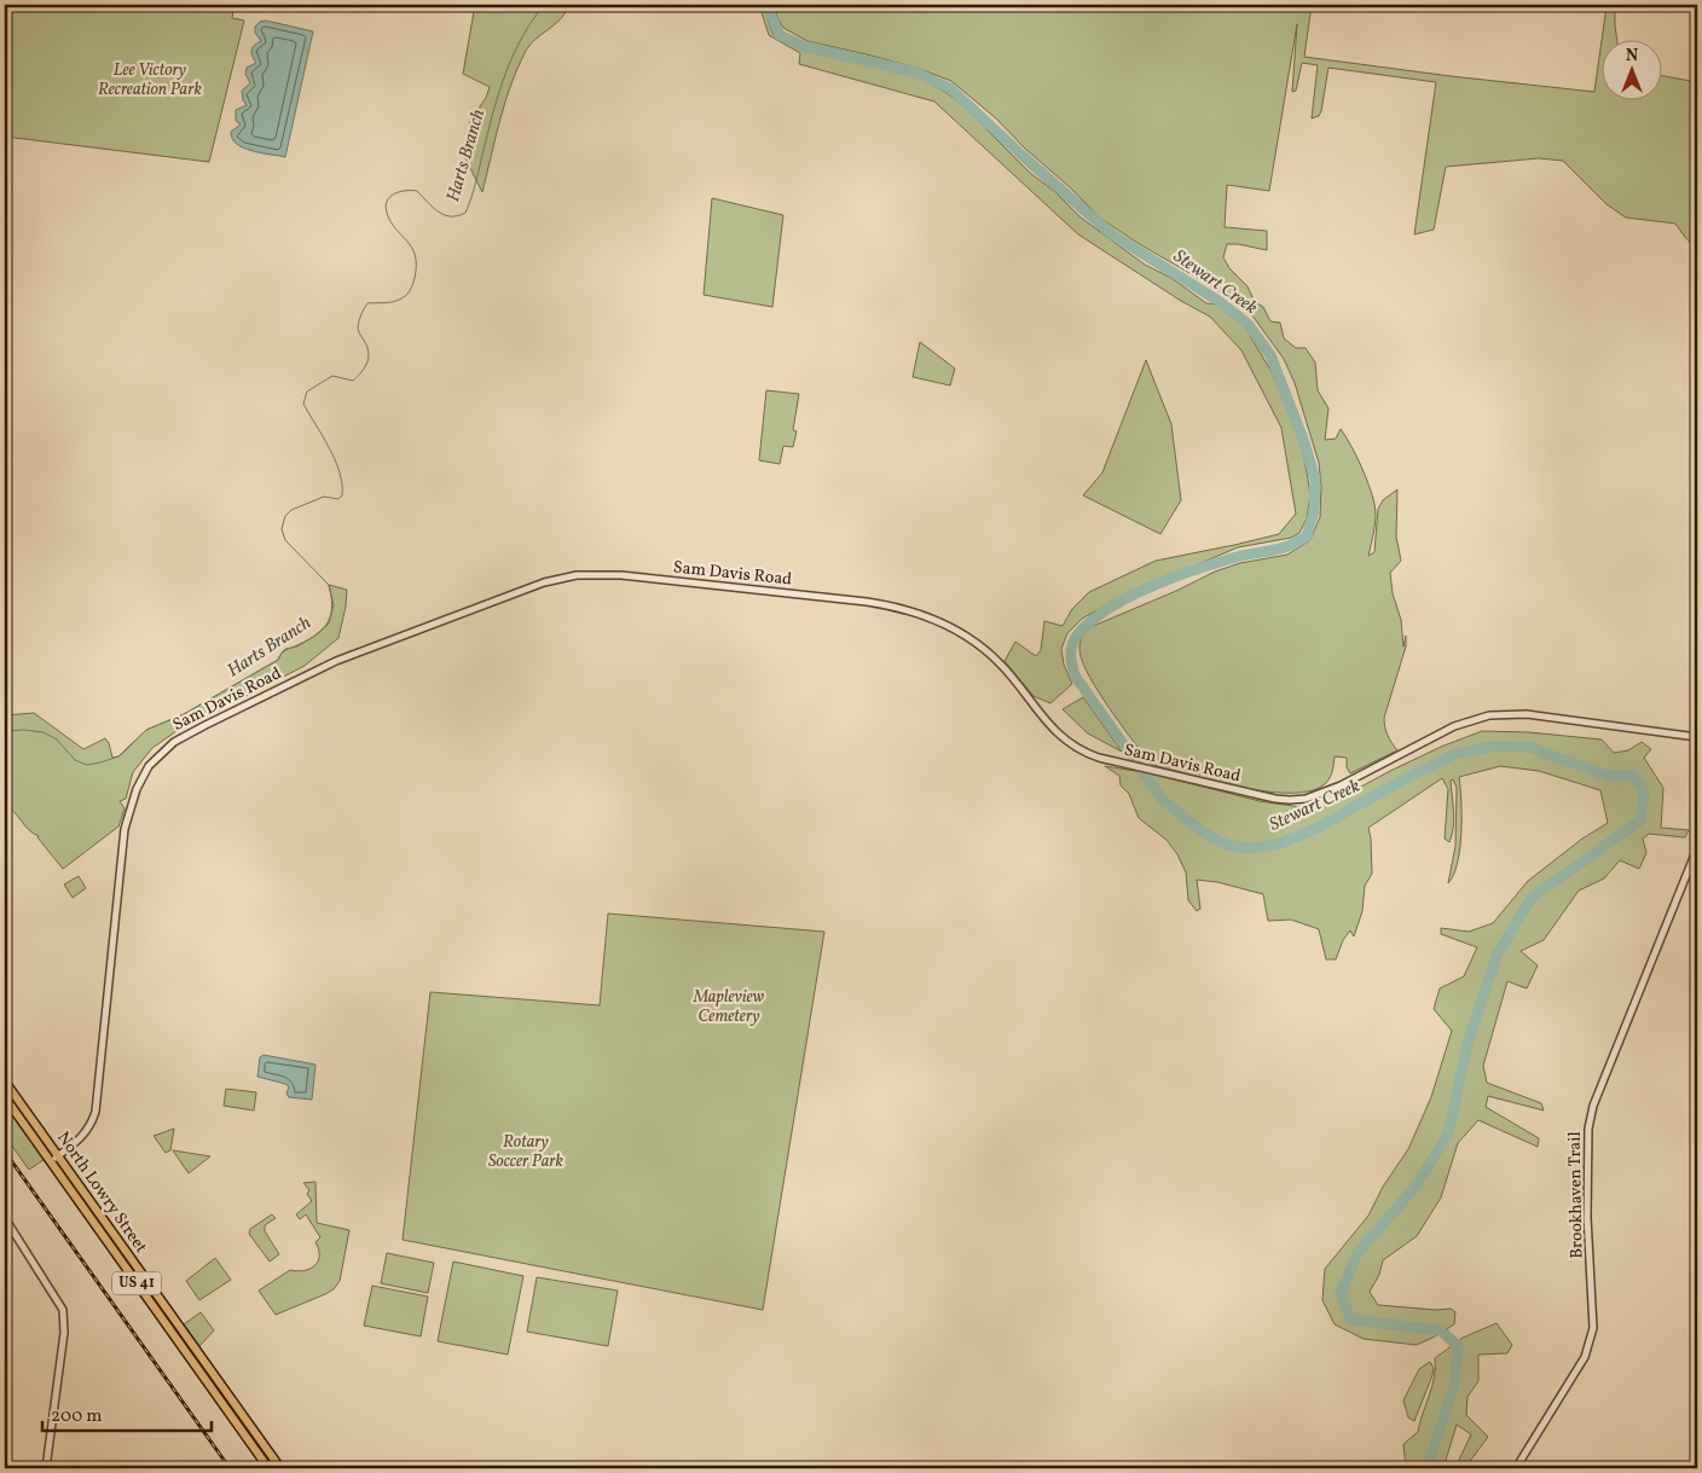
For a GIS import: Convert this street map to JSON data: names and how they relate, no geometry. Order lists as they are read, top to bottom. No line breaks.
{"streets":{"main road":["North Lowry Street","US 41"],"street":["Sam Davis Road","Brookhaven Trail"]},"crossings":[["Sam Davis Road","North Lowry Street"],["Sam Davis Road","US 41"],["North Lowry Street","US 41"]],"water":["Harts Branch","Stewart Creek"],"parks":["Lee Victory Recreation Park","Mapleview Cemetery","Rotary Soccer Park"],"scale_bar":"200 m","north":"top"}
